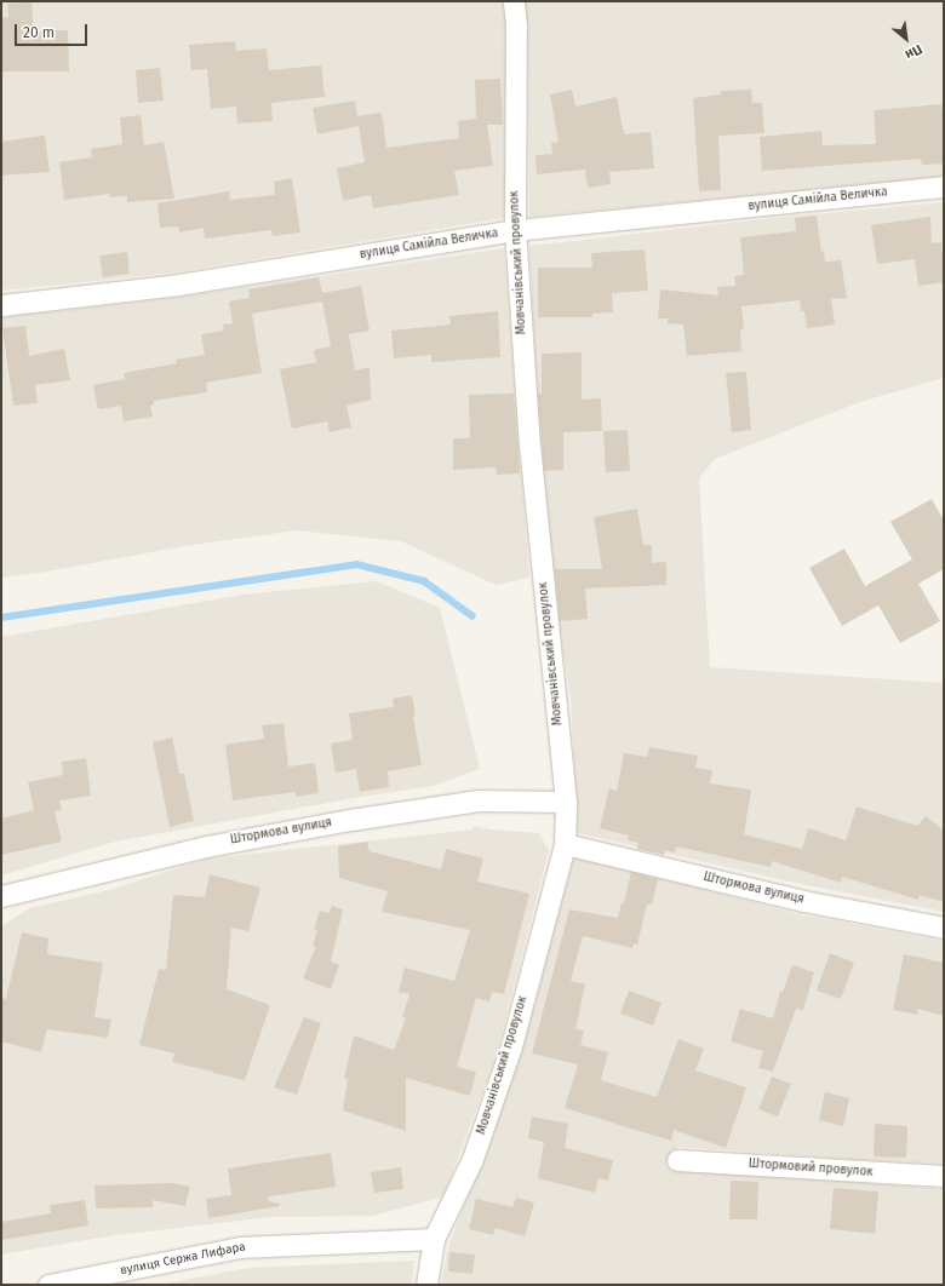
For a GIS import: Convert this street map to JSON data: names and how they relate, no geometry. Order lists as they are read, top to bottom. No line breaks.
{"streets":{"street":["вулиця Самійла Величка","Мовчанівський провулок","Штормова вулиця","Штормовий провулок","вулиця Сержа Лифара"]},"crossings":[["вулиця Самійла Величка","Мовчанівський провулок"],["Мовчанівський провулок","Штормова вулиця"],["Мовчанівський провулок","вулиця Сержа Лифара"]],"scale_bar":"20 m","north":"bottom right"}
